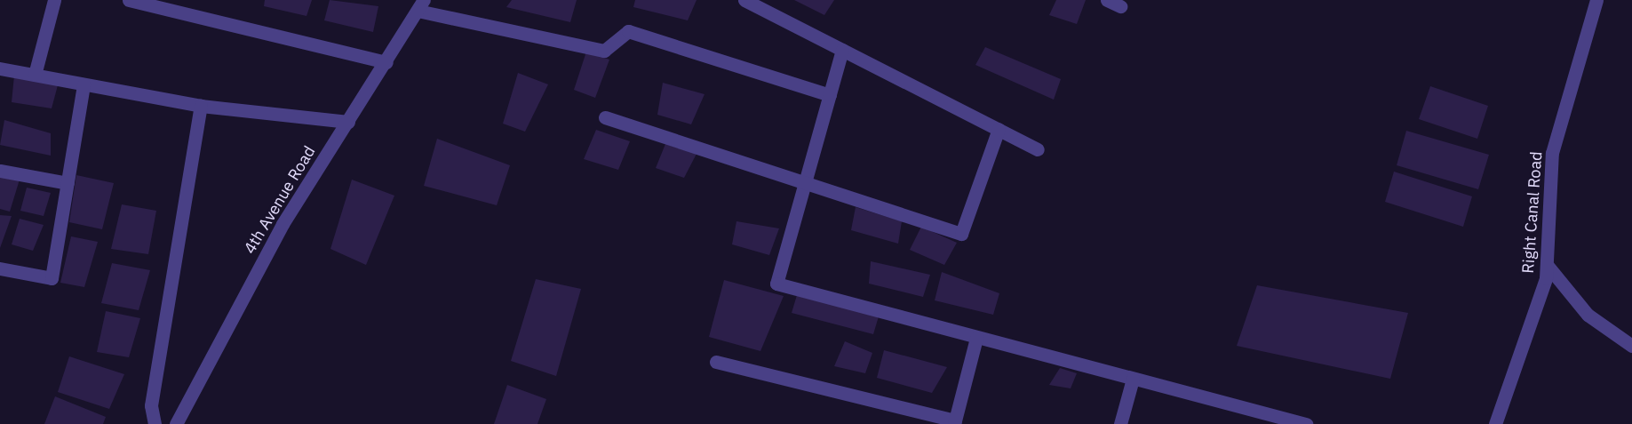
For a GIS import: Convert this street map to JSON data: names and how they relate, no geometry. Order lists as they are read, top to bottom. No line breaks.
{"streets":{"street":["4th Avenue Road","Right Canal Road"]}}
